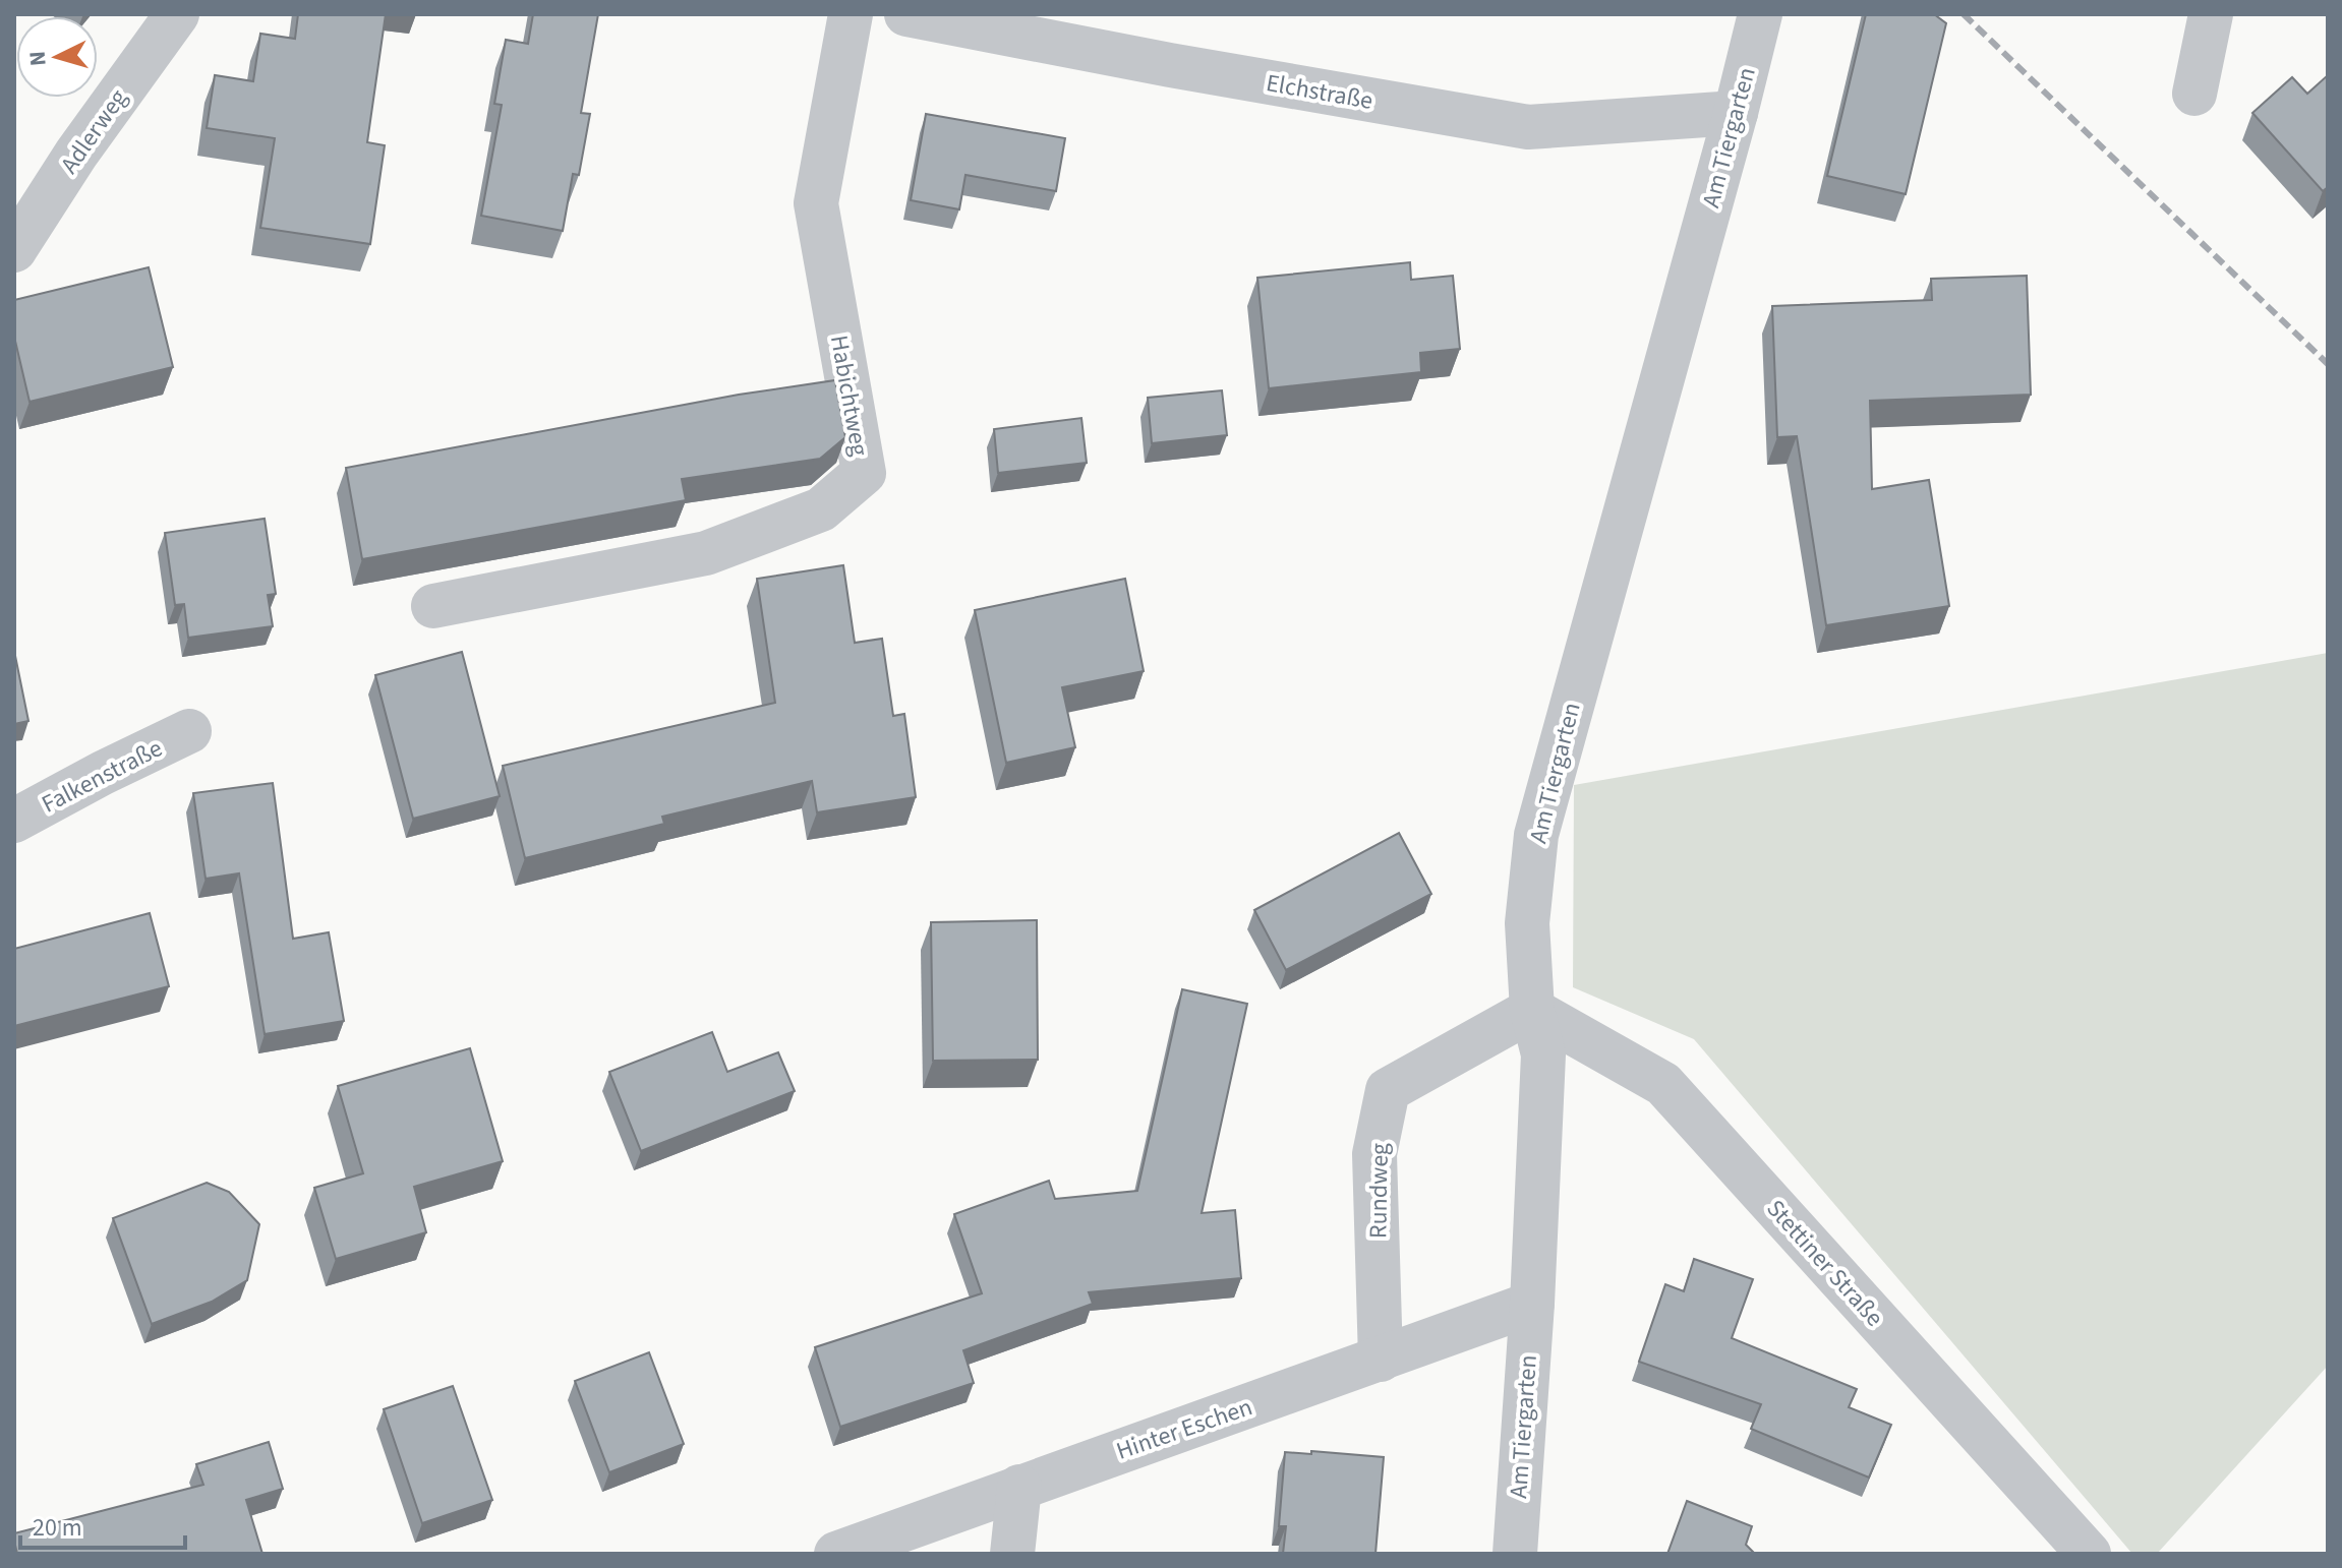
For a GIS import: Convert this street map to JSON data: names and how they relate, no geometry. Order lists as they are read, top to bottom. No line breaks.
{"streets":{"street":["Elchstraße","Adlerweg","Am Tiergarten","Habichtweg","Falkenstraße","Rundweg","Stettiner Straße","Hinter Eschen"]},"crossings":[["Elchstraße","Am Tiergarten"],["Am Tiergarten","Rundweg"],["Am Tiergarten","Stettiner Straße"],["Am Tiergarten","Hinter Eschen"],["Rundweg","Stettiner Straße"],["Rundweg","Hinter Eschen"]],"scale_bar":"20 m","north":"left"}
